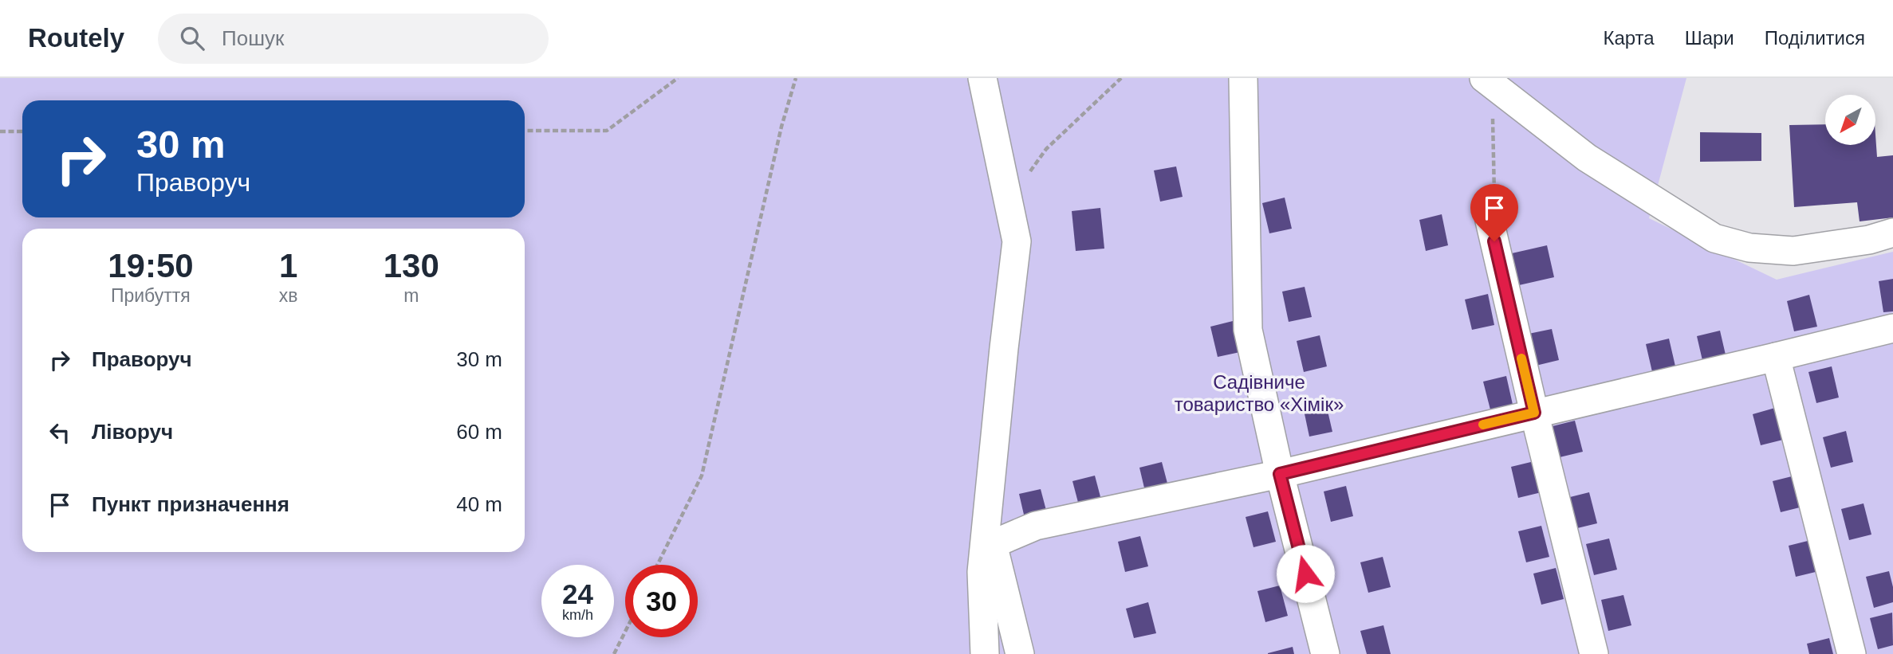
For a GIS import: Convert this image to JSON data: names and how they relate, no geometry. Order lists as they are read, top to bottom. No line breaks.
{"parks":["Садівниче товариство «Хімік»"],"north":"bottom left","page":{"header":"Routely","search":"Пошук","nav":["Карта","Шари","Поділитися"],"turn":["30 m","Праворуч"],"eta":["19:50","Прибуття","1","хв","130","m"],"list":[{"name":"Праворуч","value":"30 m"},{"name":"Ліворуч","value":"60 m"},{"name":"Пункт призначення","value":"40 m"}],"speed":"24 km/h","limit":"30"}}
